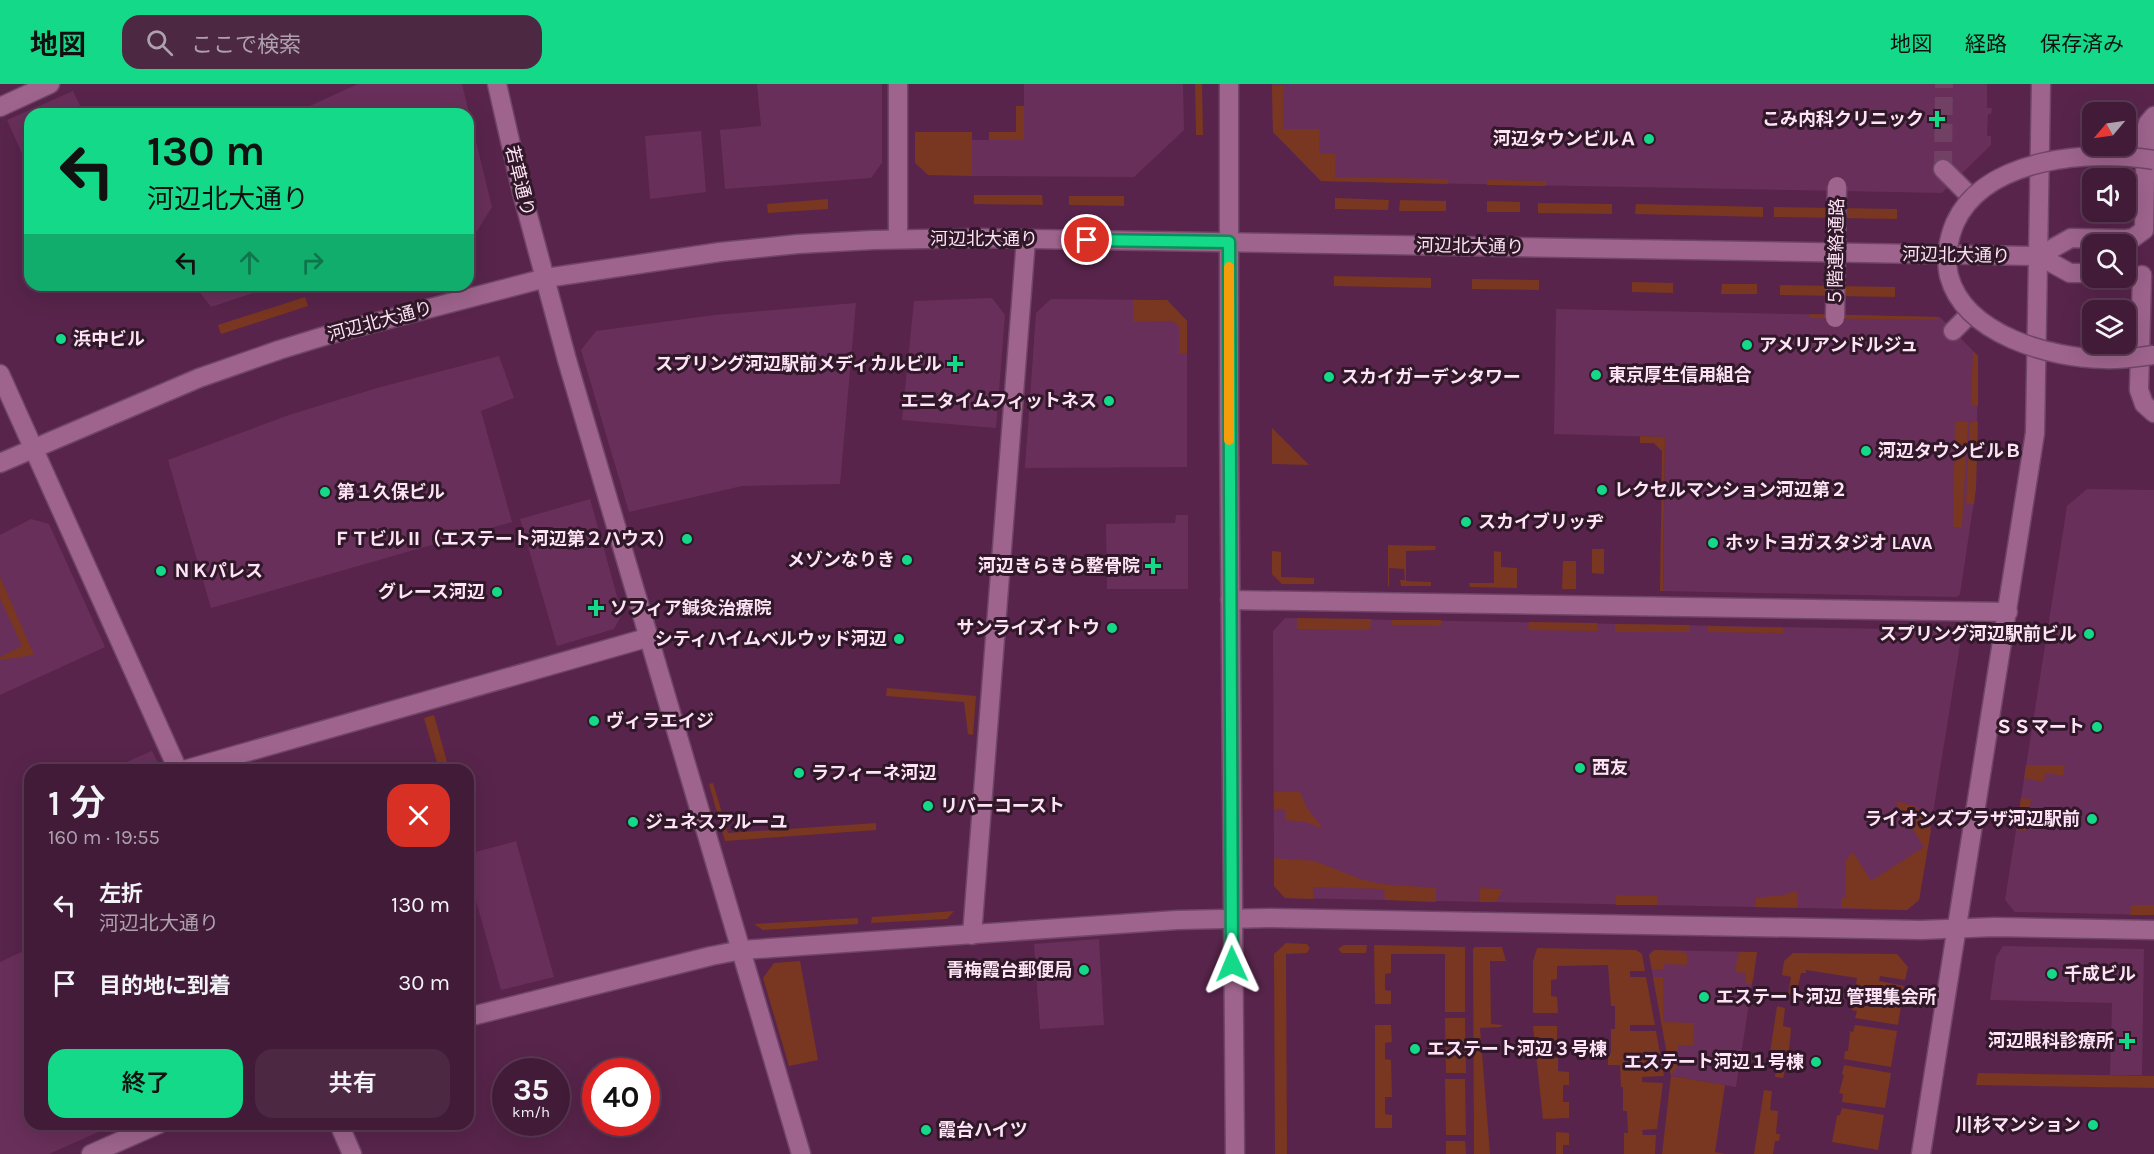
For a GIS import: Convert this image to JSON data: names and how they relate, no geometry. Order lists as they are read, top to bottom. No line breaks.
{"streets":{"street":["若草通り","河辺北大通り","５階連絡通路"]},"crossings":[["若草通り","河辺北大通り"]],"places":{"health":["こみ内科クリニック","スプリング河辺駅前メディカルビル","河辺きらきら整骨院","ソフィア鍼灸治療院","河辺眼科診療所"],"other":["河辺タウンビルＡ","浜中ビル","アメリアンドルジュ","東京厚生信用組合","スカイガーデンタワー","エニタイムフィットネス","河辺タウンビルＢ","レクセルマンション河辺第２","第１久保ビル","スカイブリッヂ","ＦＴビルⅡ（エステート河辺第２ハウス）","ホットヨガスタジオ LAVA","メゾンなりき","ＮＫパレス","グレース河辺","サンライズイトウ","スプリング河辺駅前ビル","シティハイムベルウッド河辺","ヴィラエイジ","ＳＳマート","西友","ラフィーネ河辺","リバーコースト","ライオンズプラザ河辺駅前","ジュネスアルーユ","青梅霞台郵便局","千成ビル","エステート河辺 管理集会所","エステート河辺３号棟","エステート河辺１号棟","川杉マンション","霞台ハイツ"]},"north":"bottom left","page":{"header":"地図","search":"ここで検索","nav":["地図","経路","保存済み"],"turn":["130 m","河辺北大通り"],"heading":["1 分","160 m · 19:55"],"list":[{"name":"左折","note":"河辺北大通り","value":"130 m"},{"name":"目的地に到着","value":"30 m"}],"buttons":["終了","共有"],"speed":"35 km/h","limit":"40"}}
